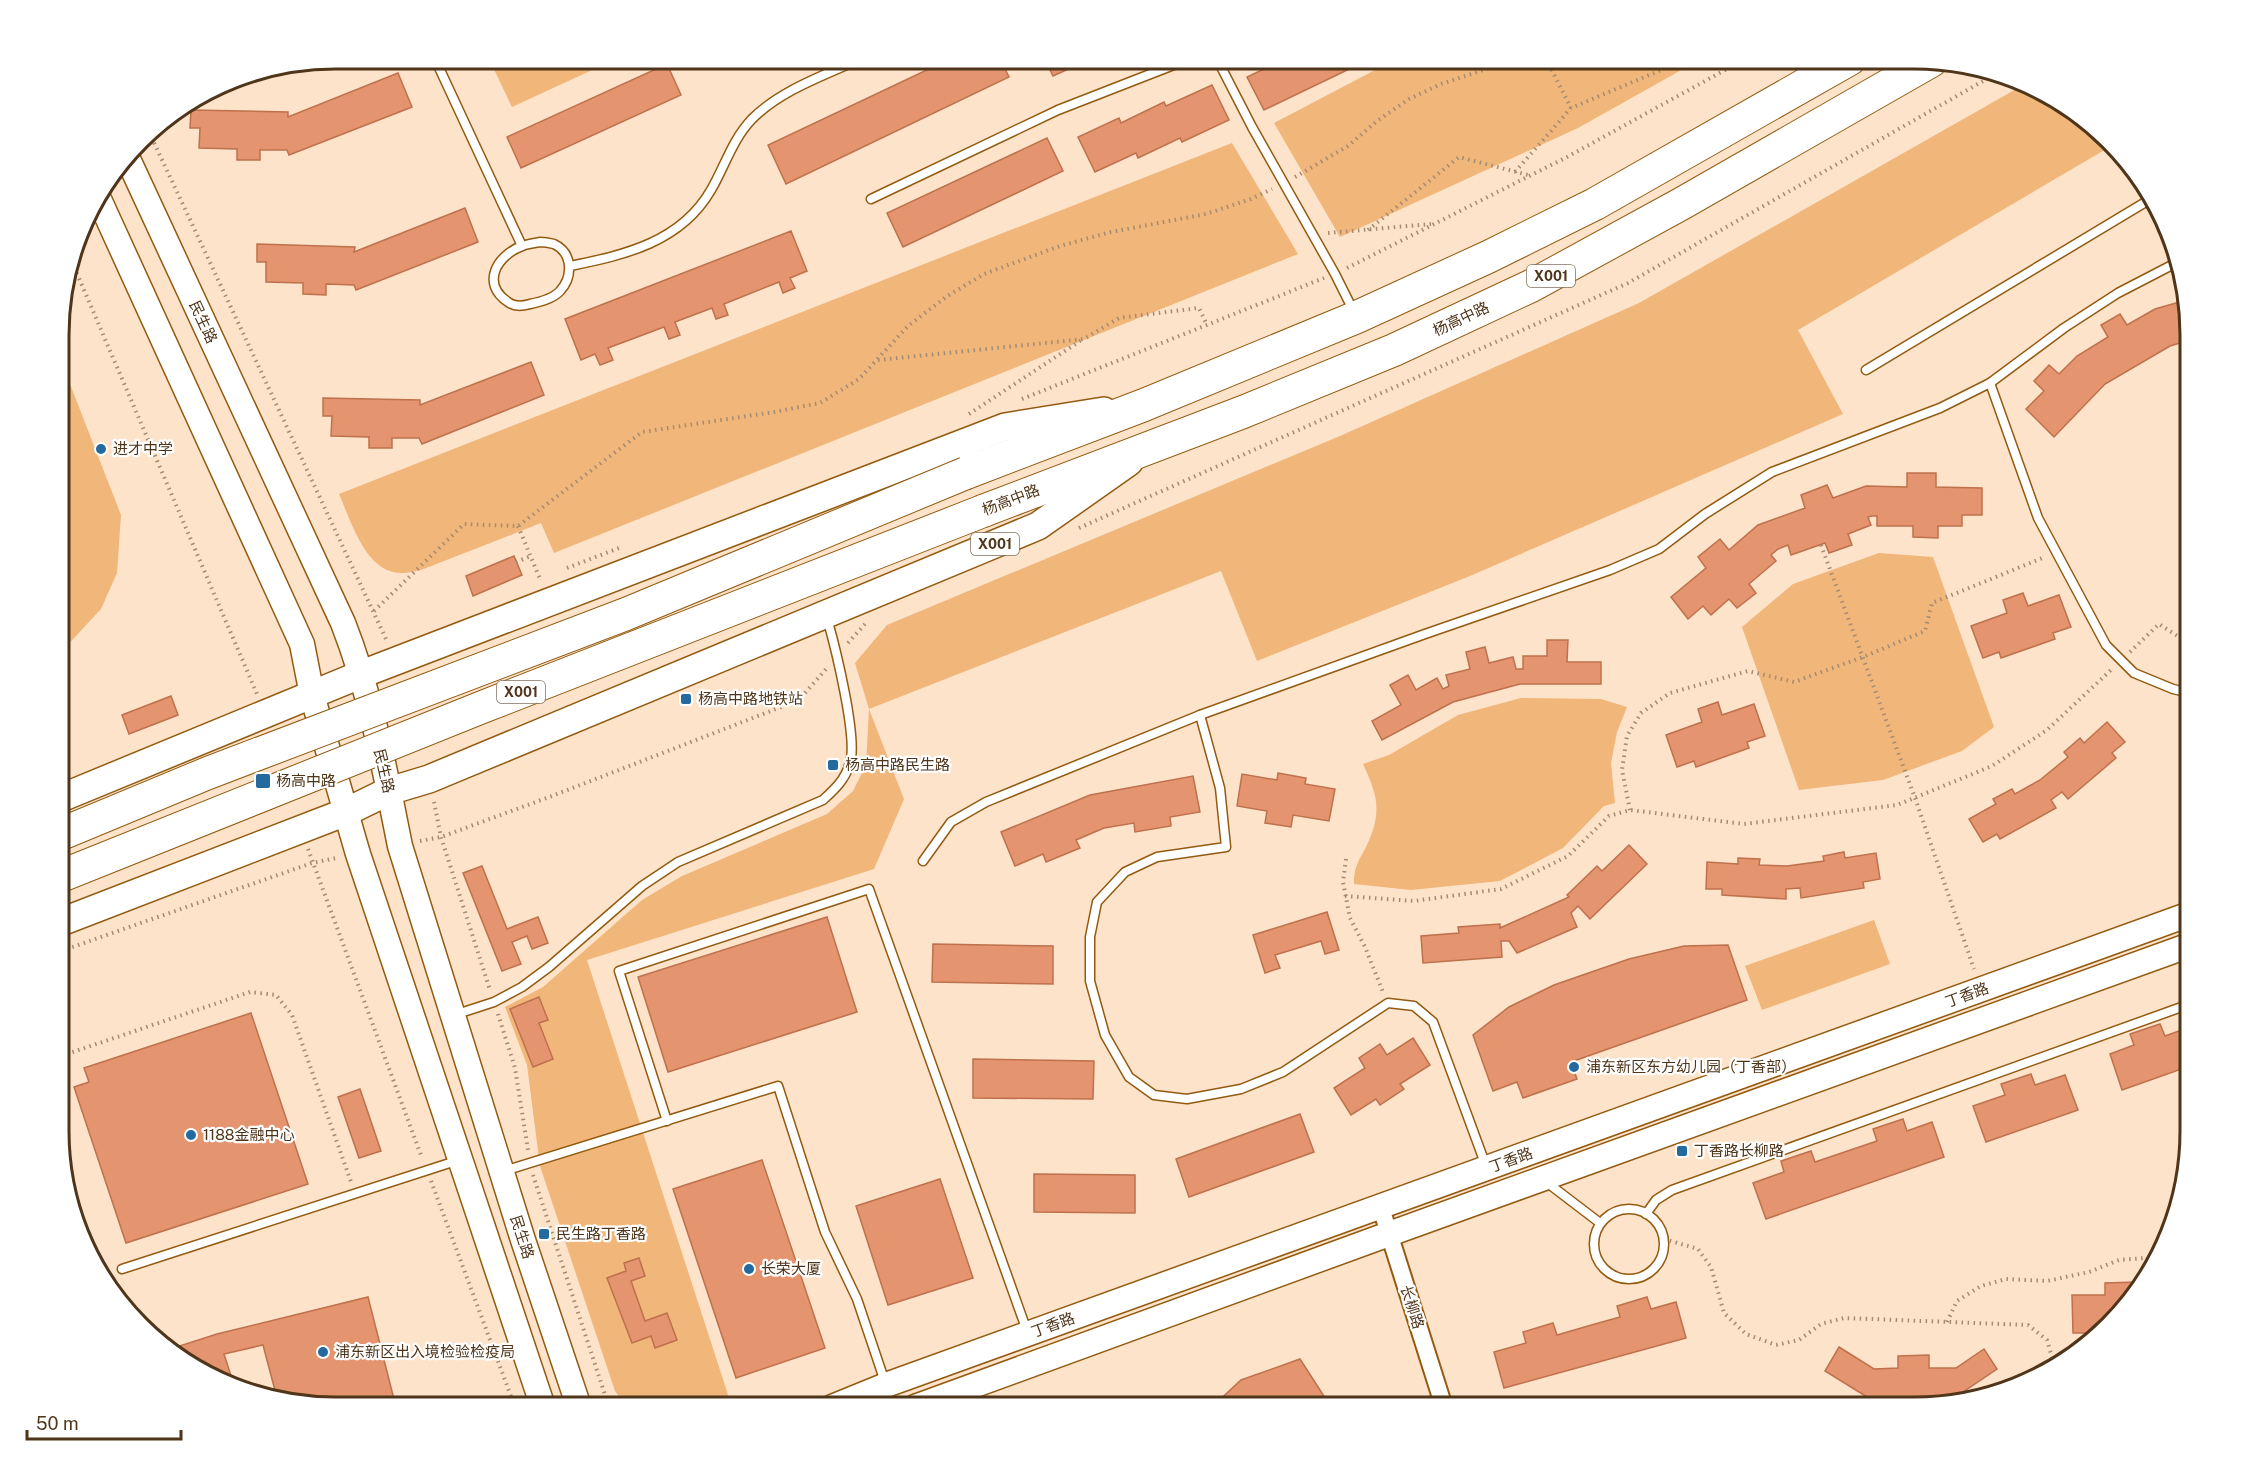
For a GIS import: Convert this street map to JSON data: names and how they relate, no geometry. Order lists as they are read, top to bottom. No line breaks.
{"streets":{"highway":["X001","杨高中路"],"street":["民生路","丁香路","长柳路"]},"crossings":[["X001","杨高中路"],["X001","民生路"],["丁香路","长柳路"]],"places":{"other":["进才中学","浦东新区东方幼儿园（丁香部）","1188金融中心","长荣大厦","浦东新区出入境检验检疫局"],"transit":["杨高中路地铁站","杨高中路民生路","杨高中路","丁香路长柳路","民生路丁香路"]},"scale_bar":"50 m"}
